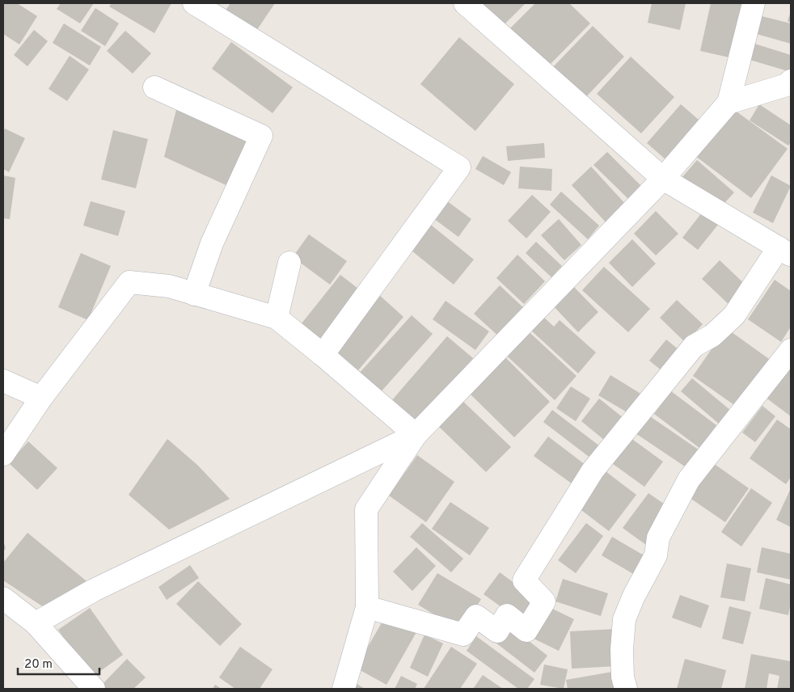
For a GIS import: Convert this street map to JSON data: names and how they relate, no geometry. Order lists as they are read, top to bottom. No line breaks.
{"scale_bar":"20 m"}
